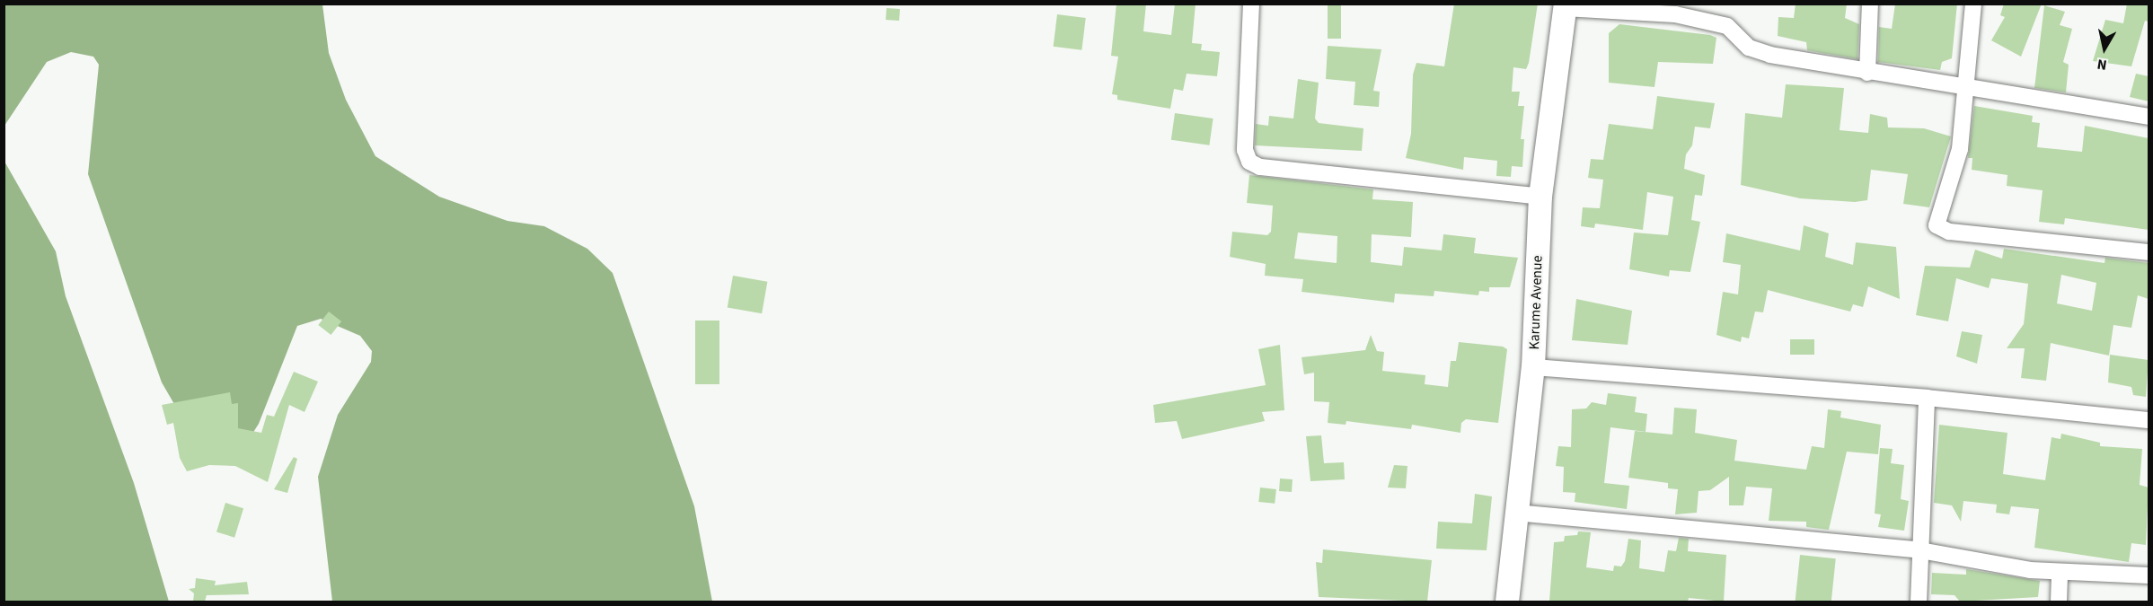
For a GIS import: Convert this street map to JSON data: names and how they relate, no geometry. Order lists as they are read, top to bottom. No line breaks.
{"streets":{"main road":["Karume Avenue"]},"north":"bottom"}
